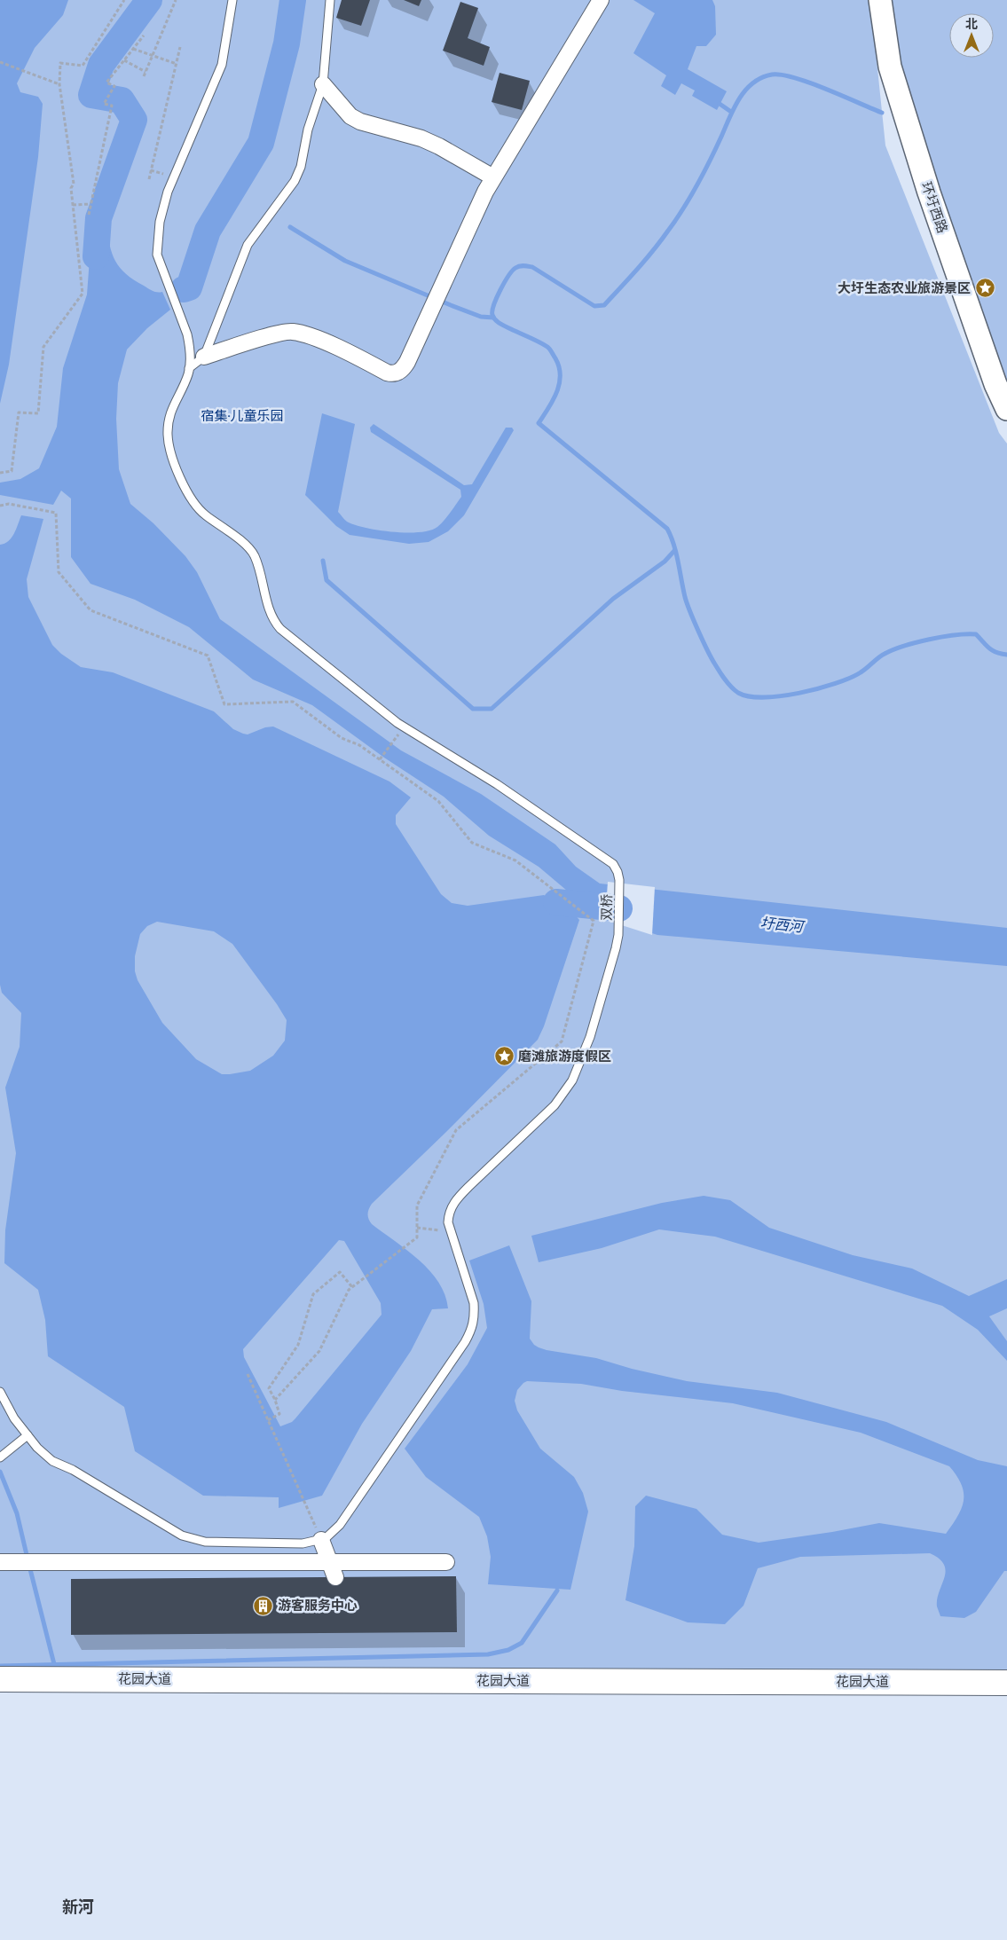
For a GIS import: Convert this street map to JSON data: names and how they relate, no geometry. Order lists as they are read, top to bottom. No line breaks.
{"streets":{"main road":["花园大道"],"street":["环圩西路"],"lane":["双桥"]},"districts":["新河"],"water":["圩西河"],"parks":["宿集·儿童乐园"],"places":{"place":["大圩生态农业旅游景区","磨滩旅游度假区"],"building":["游客服务中心"]},"north":"top"}
